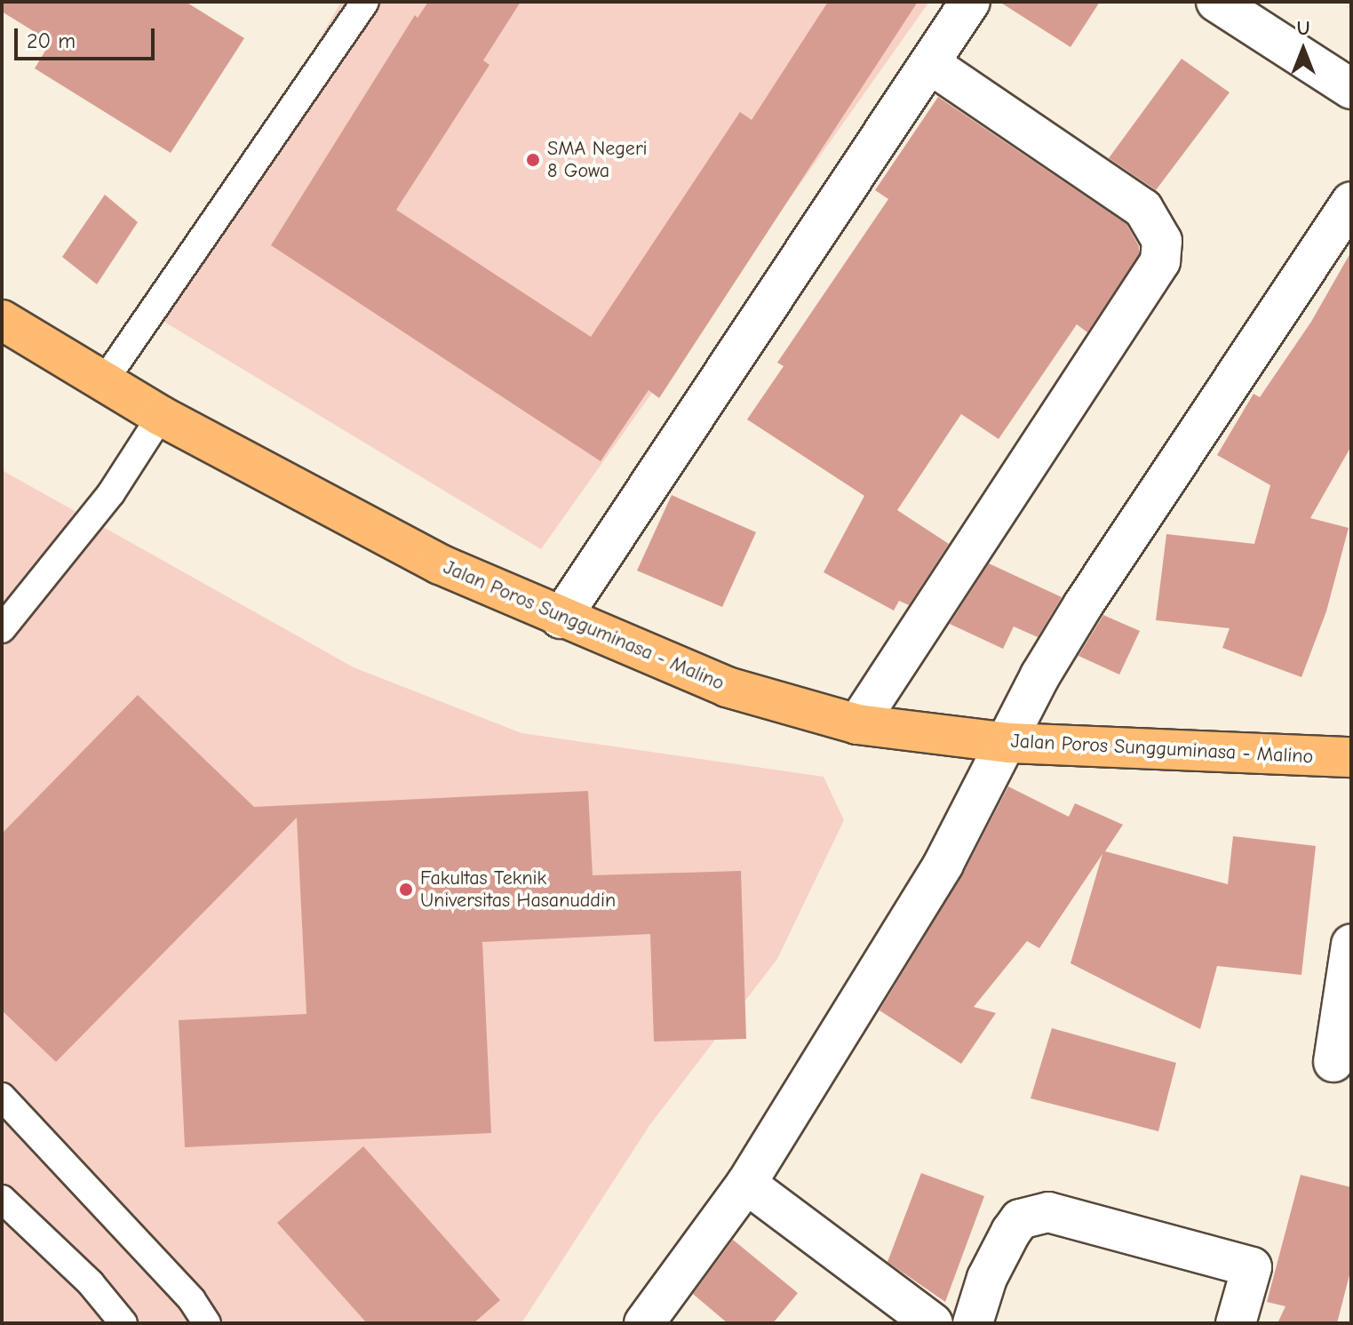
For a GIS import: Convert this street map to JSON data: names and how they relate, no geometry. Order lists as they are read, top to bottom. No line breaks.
{"streets":{"main road":["Jalan Poros Sungguminasa - Malino"]},"places":["SMA Negeri 8 Gowa","Fakultas Teknik Universitas Hasanuddin"],"scale_bar":"20 m","north":"top"}
